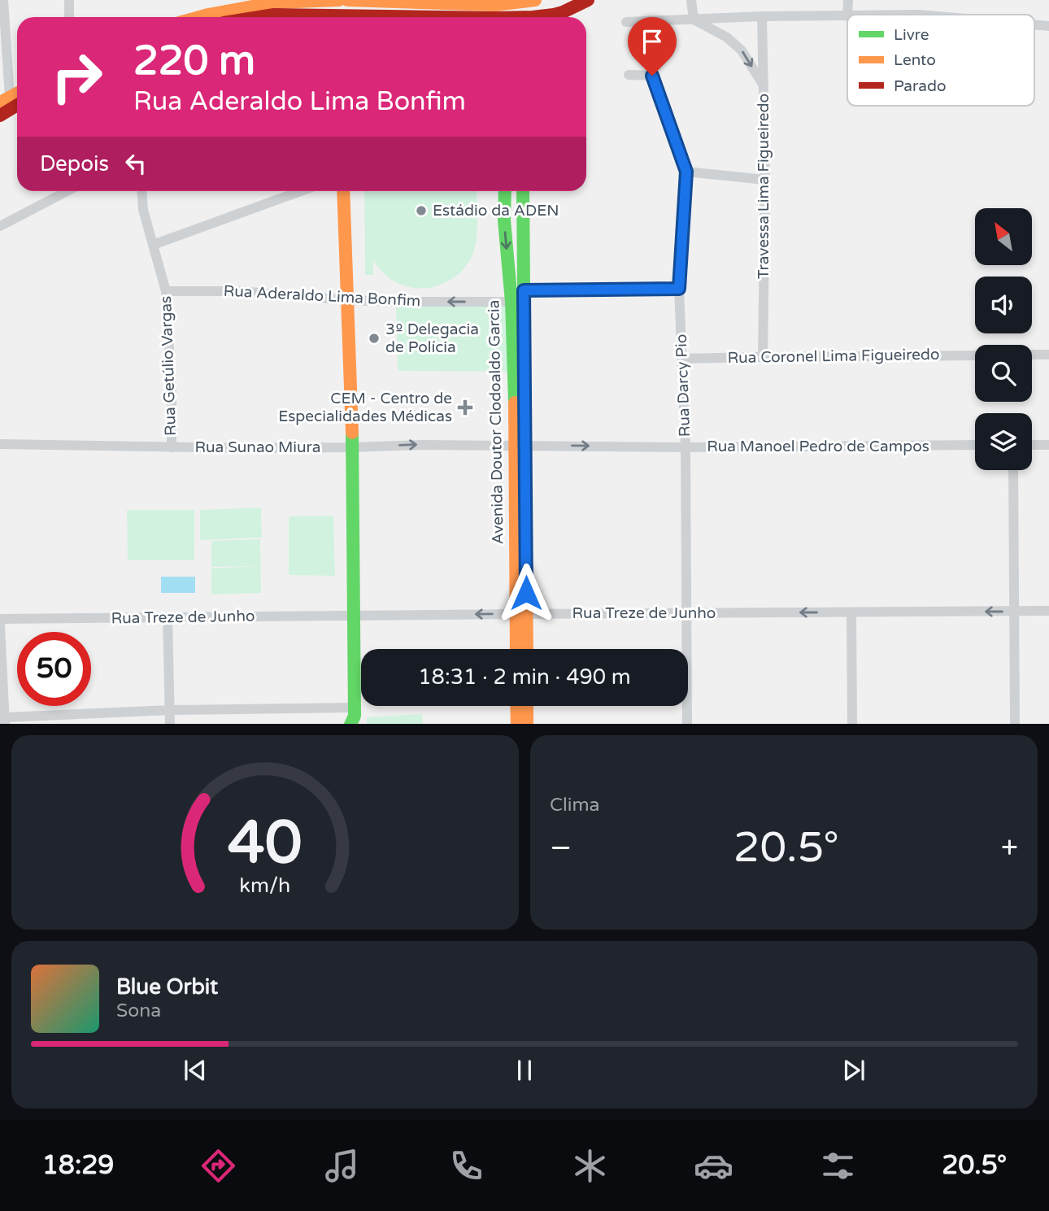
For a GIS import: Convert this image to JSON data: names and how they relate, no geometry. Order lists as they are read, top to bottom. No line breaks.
{"streets":{"street":["Travessa Lima Figueiredo","Rua Aderaldo Lima Bonfim","Rua Coronel Lima Figueiredo","Rua Getúlio Vargas","Rua Darcy Pio","Avenida Doutor Clodoaldo Garcia","Rua Manoel Pedro de Campos","Rua Sunao Miura","Rua Treze de Junho"]},"crossings":[["Travessa Lima Figueiredo","Rua Coronel Lima Figueiredo"],["Rua Aderaldo Lima Bonfim","Rua Getúlio Vargas"],["Rua Aderaldo Lima Bonfim","Avenida Doutor Clodoaldo Garcia"],["Rua Coronel Lima Figueiredo","Rua Darcy Pio"],["Rua Getúlio Vargas","Rua Sunao Miura"],["Rua Darcy Pio","Rua Manoel Pedro de Campos"],["Rua Darcy Pio","Rua Treze de Junho"],["Avenida Doutor Clodoaldo Garcia","Rua Manoel Pedro de Campos"],["Avenida Doutor Clodoaldo Garcia","Rua Sunao Miura"],["Avenida Doutor Clodoaldo Garcia","Rua Treze de Junho"],["Rua Manoel Pedro de Campos","Rua Sunao Miura"]],"one_way":["Rua Aderaldo Lima Bonfim","Rua Manoel Pedro de Campos","Rua Treze de Junho"],"places":{"other":["Estádio da ADEN","3º Delegacia de Polícia"],"health":["CEM - Centro de Especialidades Médicas"]},"legend":["Livre","Lento","Parado"],"north":"top left","page":{"turn":["220 m","Rua Aderaldo Lima Bonfim"],"then":"Depois","limit":"50","trip":"18:31 · 2 min · 490 m","tile":"Clima","heat":["−","20.5°","+"],"song":["Blue Orbit","Sona"],"tabs":["18:29","20.5°"],"gauge":["40","km/h"]}}
